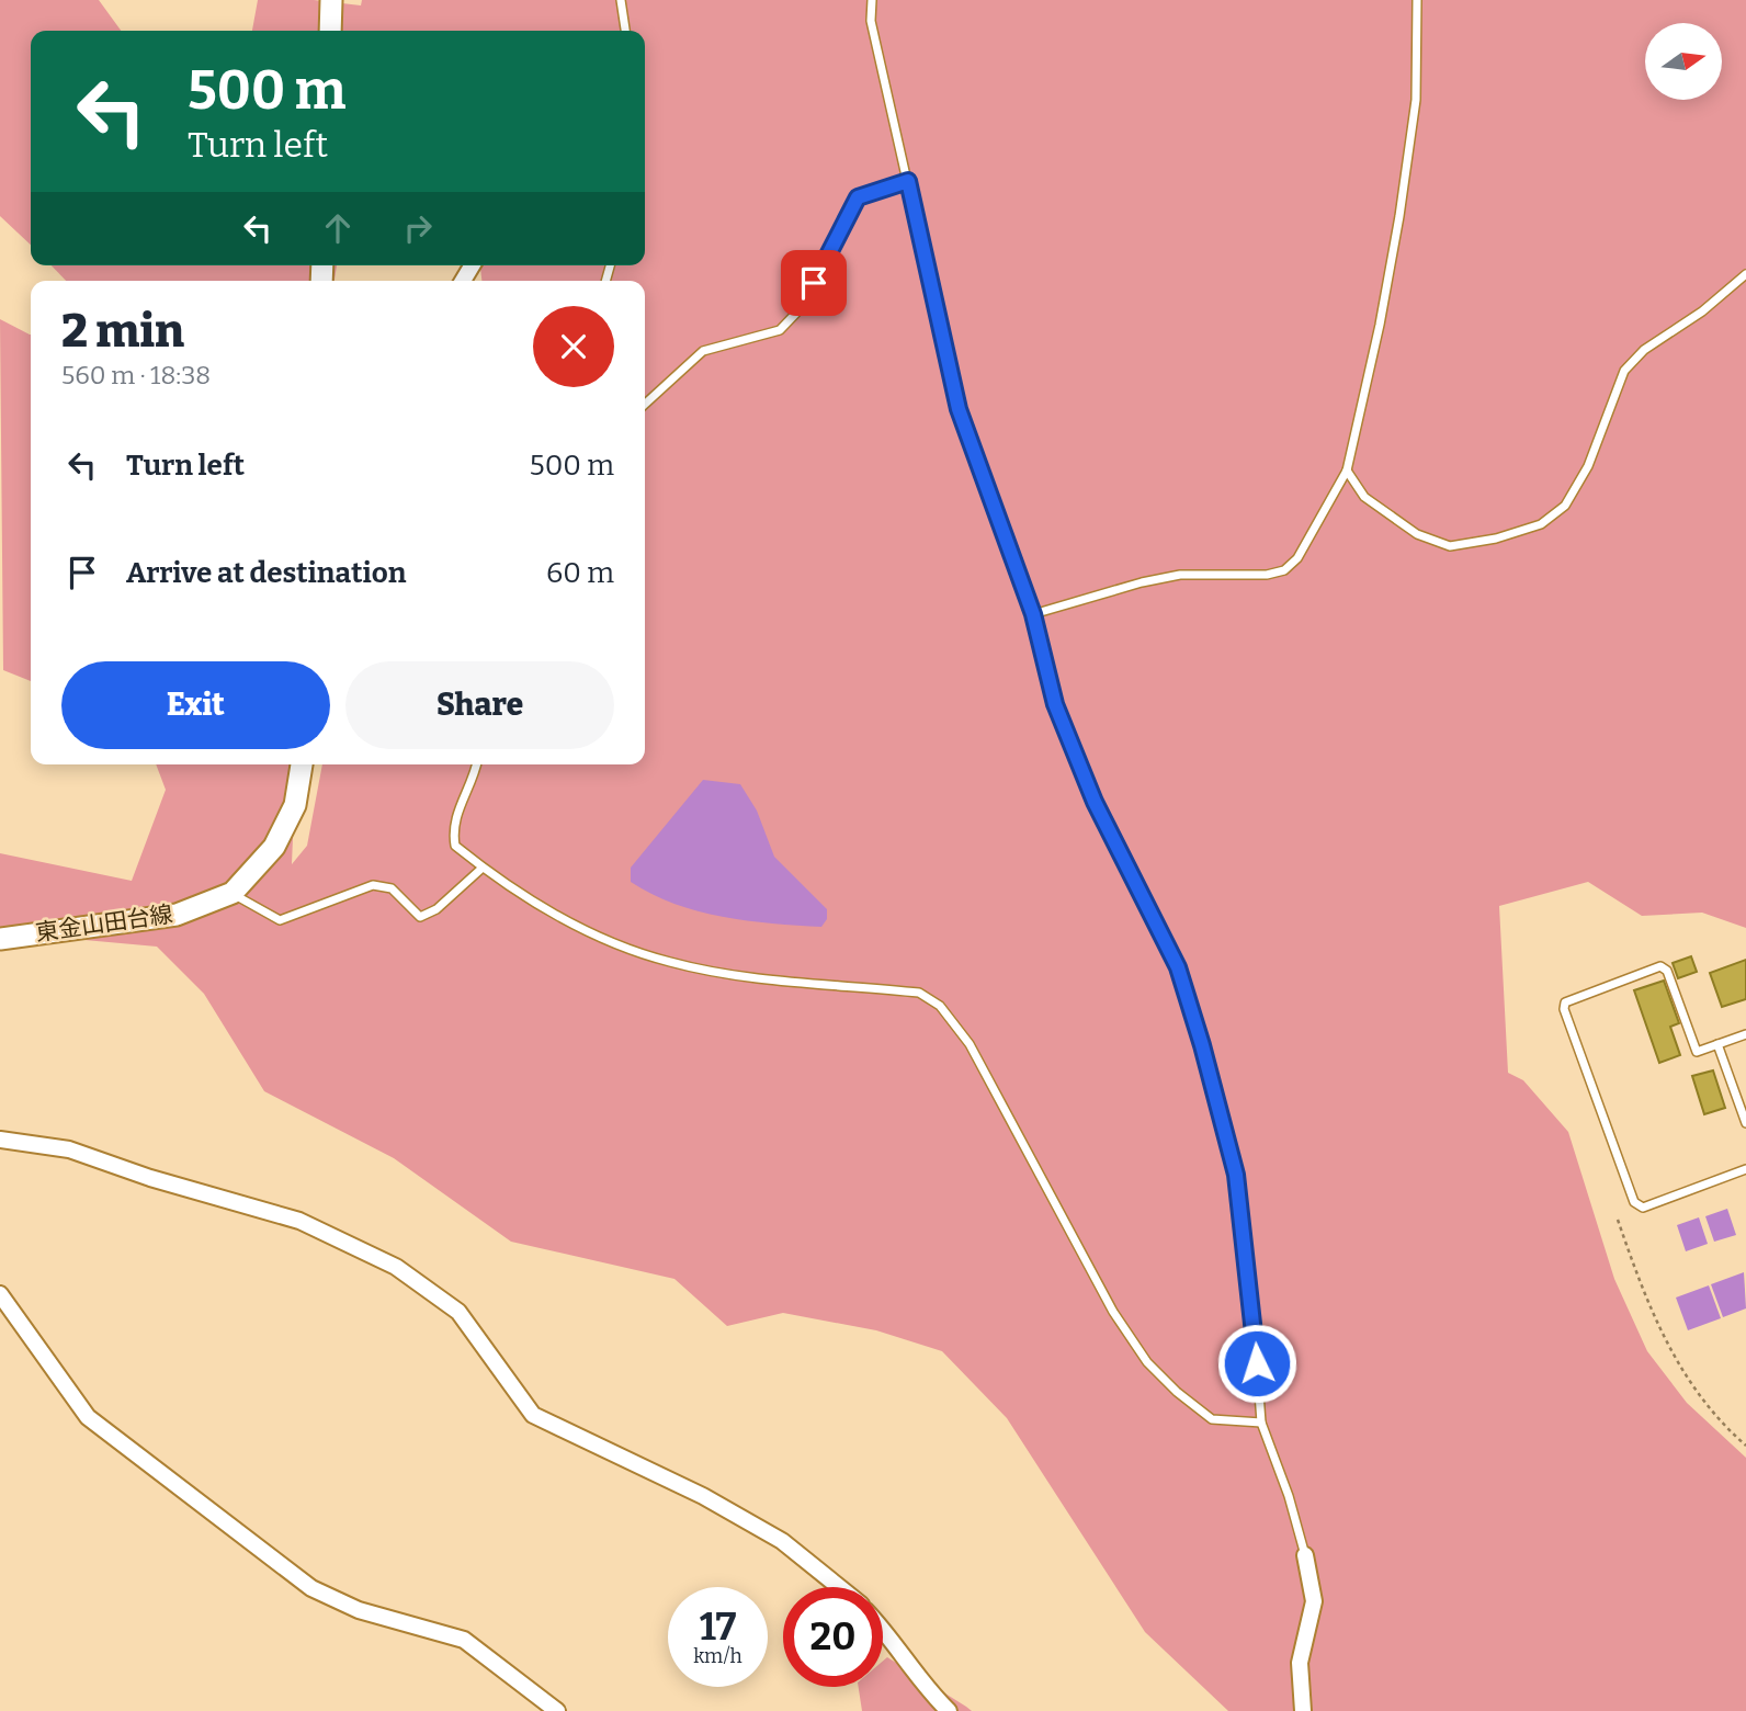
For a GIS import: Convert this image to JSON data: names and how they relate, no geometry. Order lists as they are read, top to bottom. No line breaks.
{"streets":{"main road":["東金山田台線"]},"north":"right","page":{"turn":["500 m","Turn left"],"heading":["2 min","560 m · 18:38"],"list":[{"name":"Turn left","value":"500 m"},{"name":"Arrive at destination","value":"60 m"}],"buttons":["Exit","Share"],"speed":"17 km/h","limit":"20"}}
